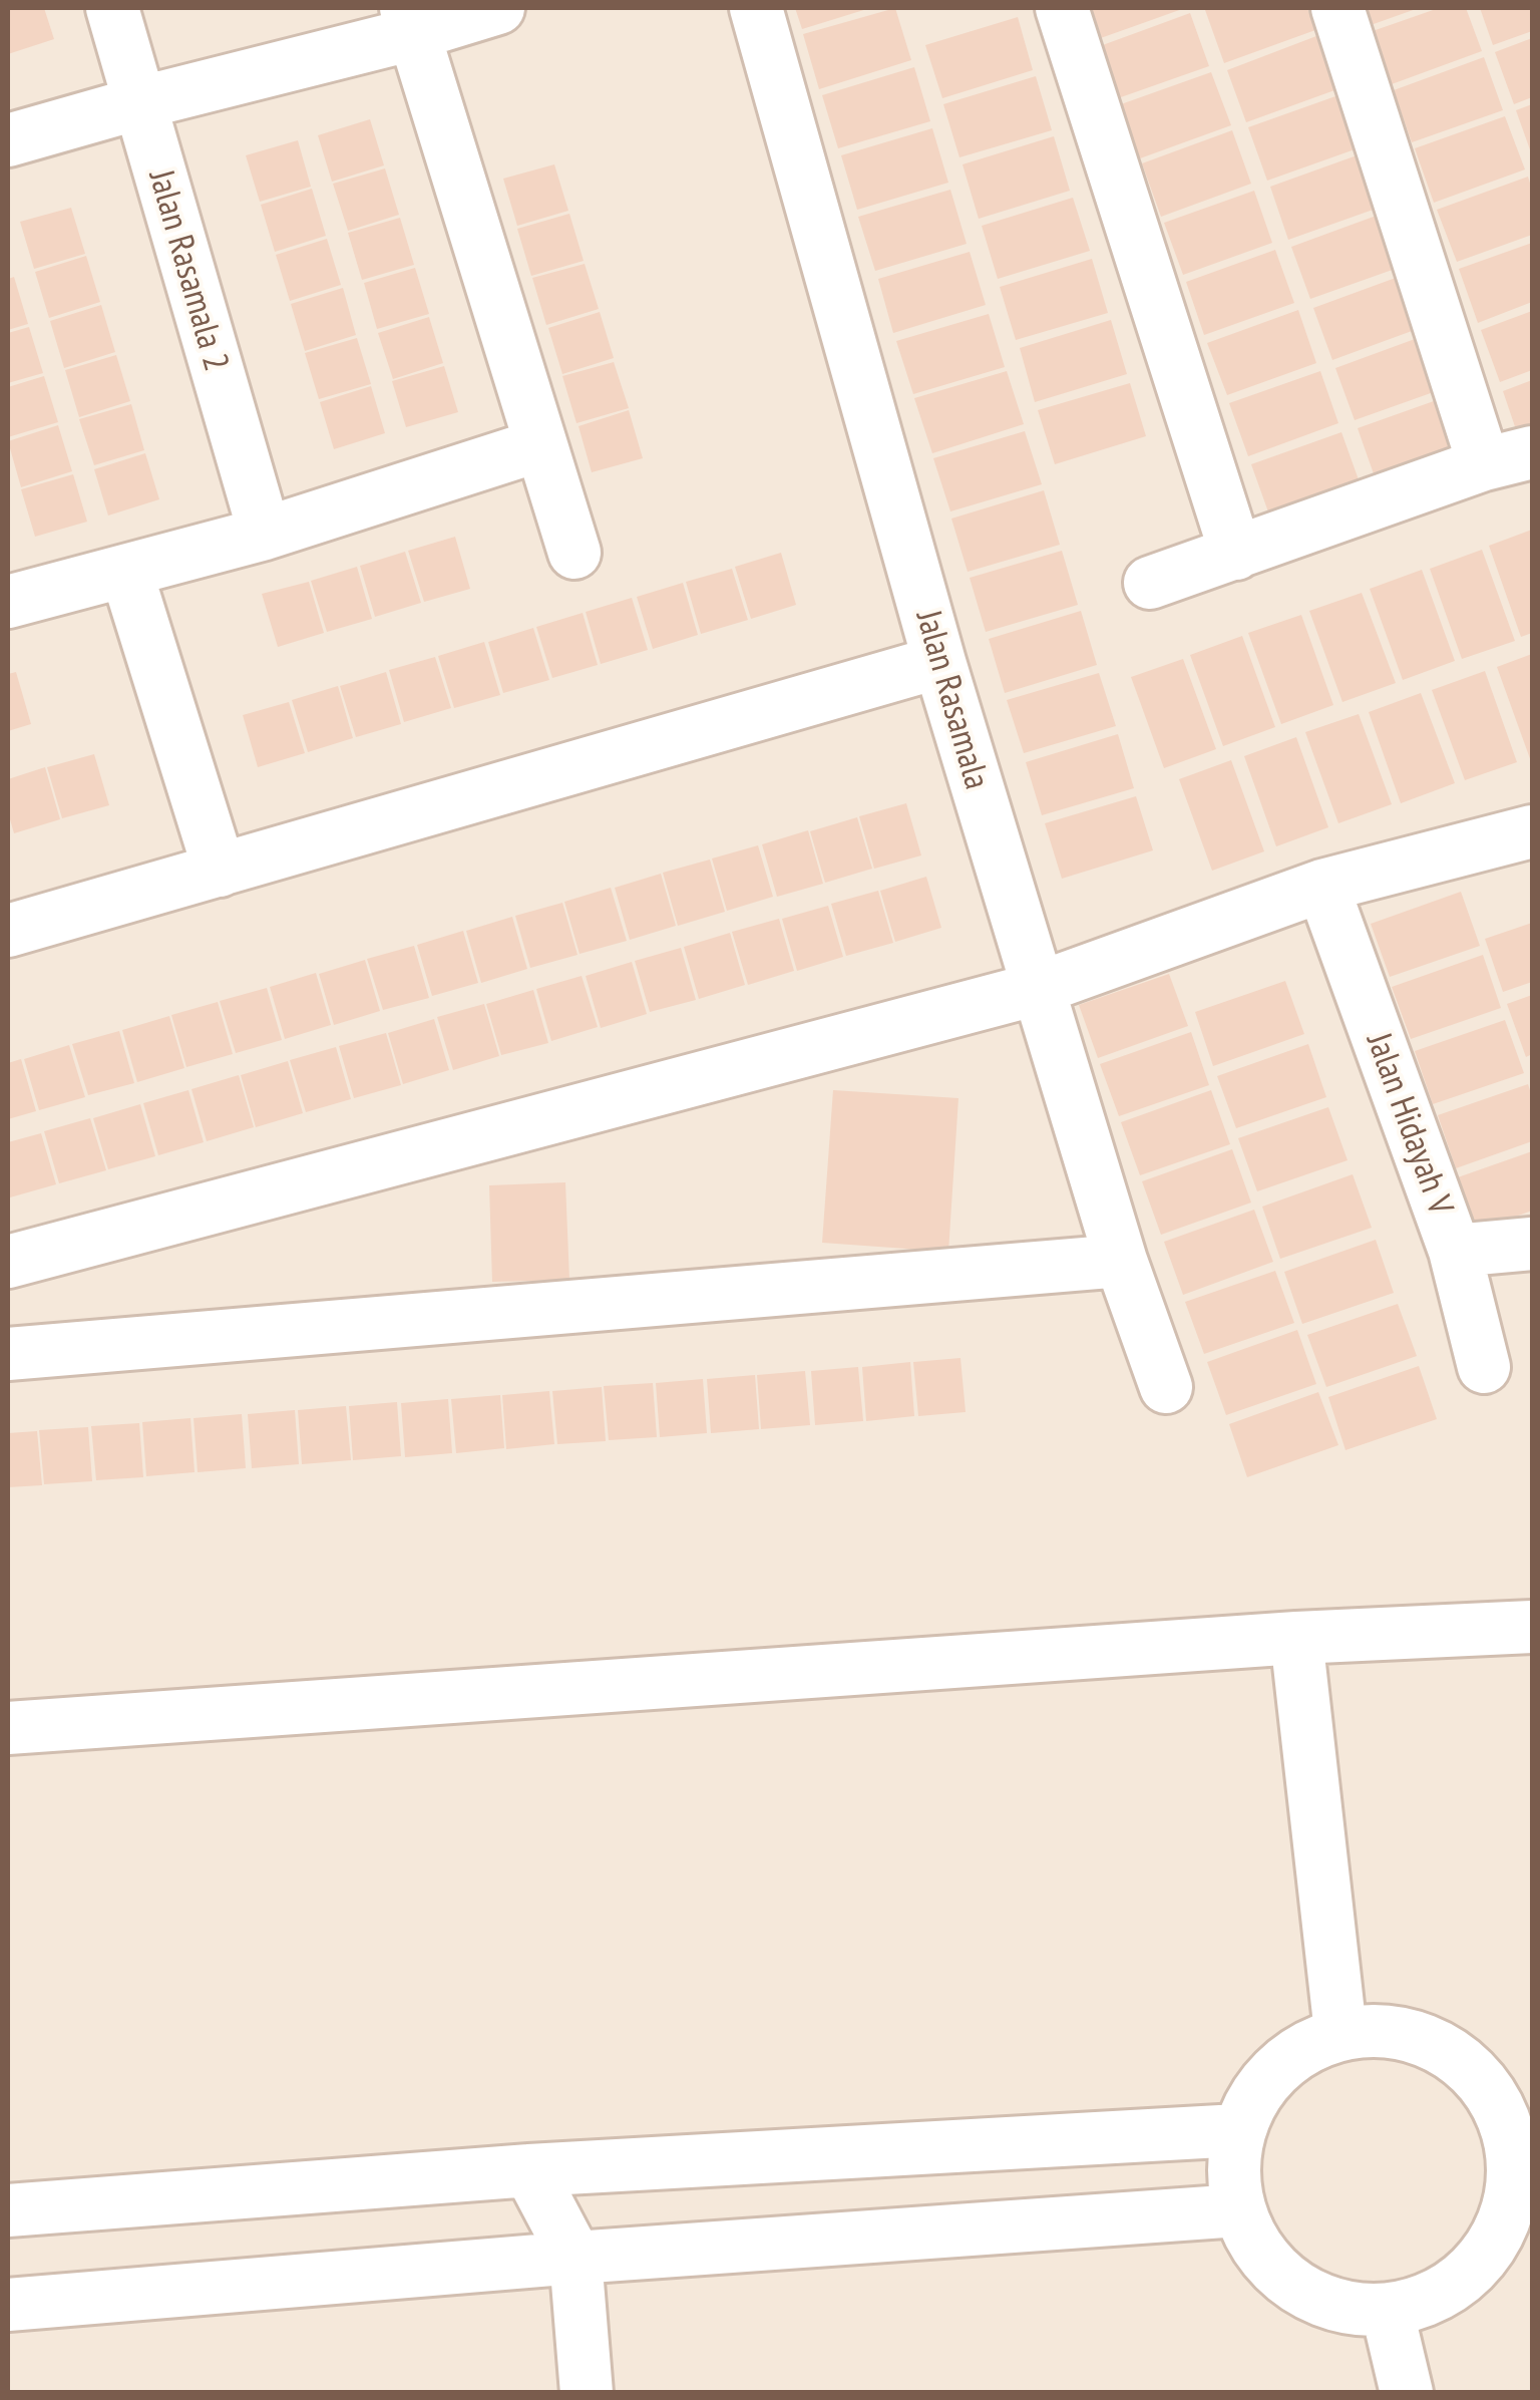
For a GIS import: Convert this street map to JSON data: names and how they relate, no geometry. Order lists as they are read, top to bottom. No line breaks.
{"streets":{"street":["Jalan Rasamala 2","Jalan Rasamala","Jalan Hidayah V"]}}
